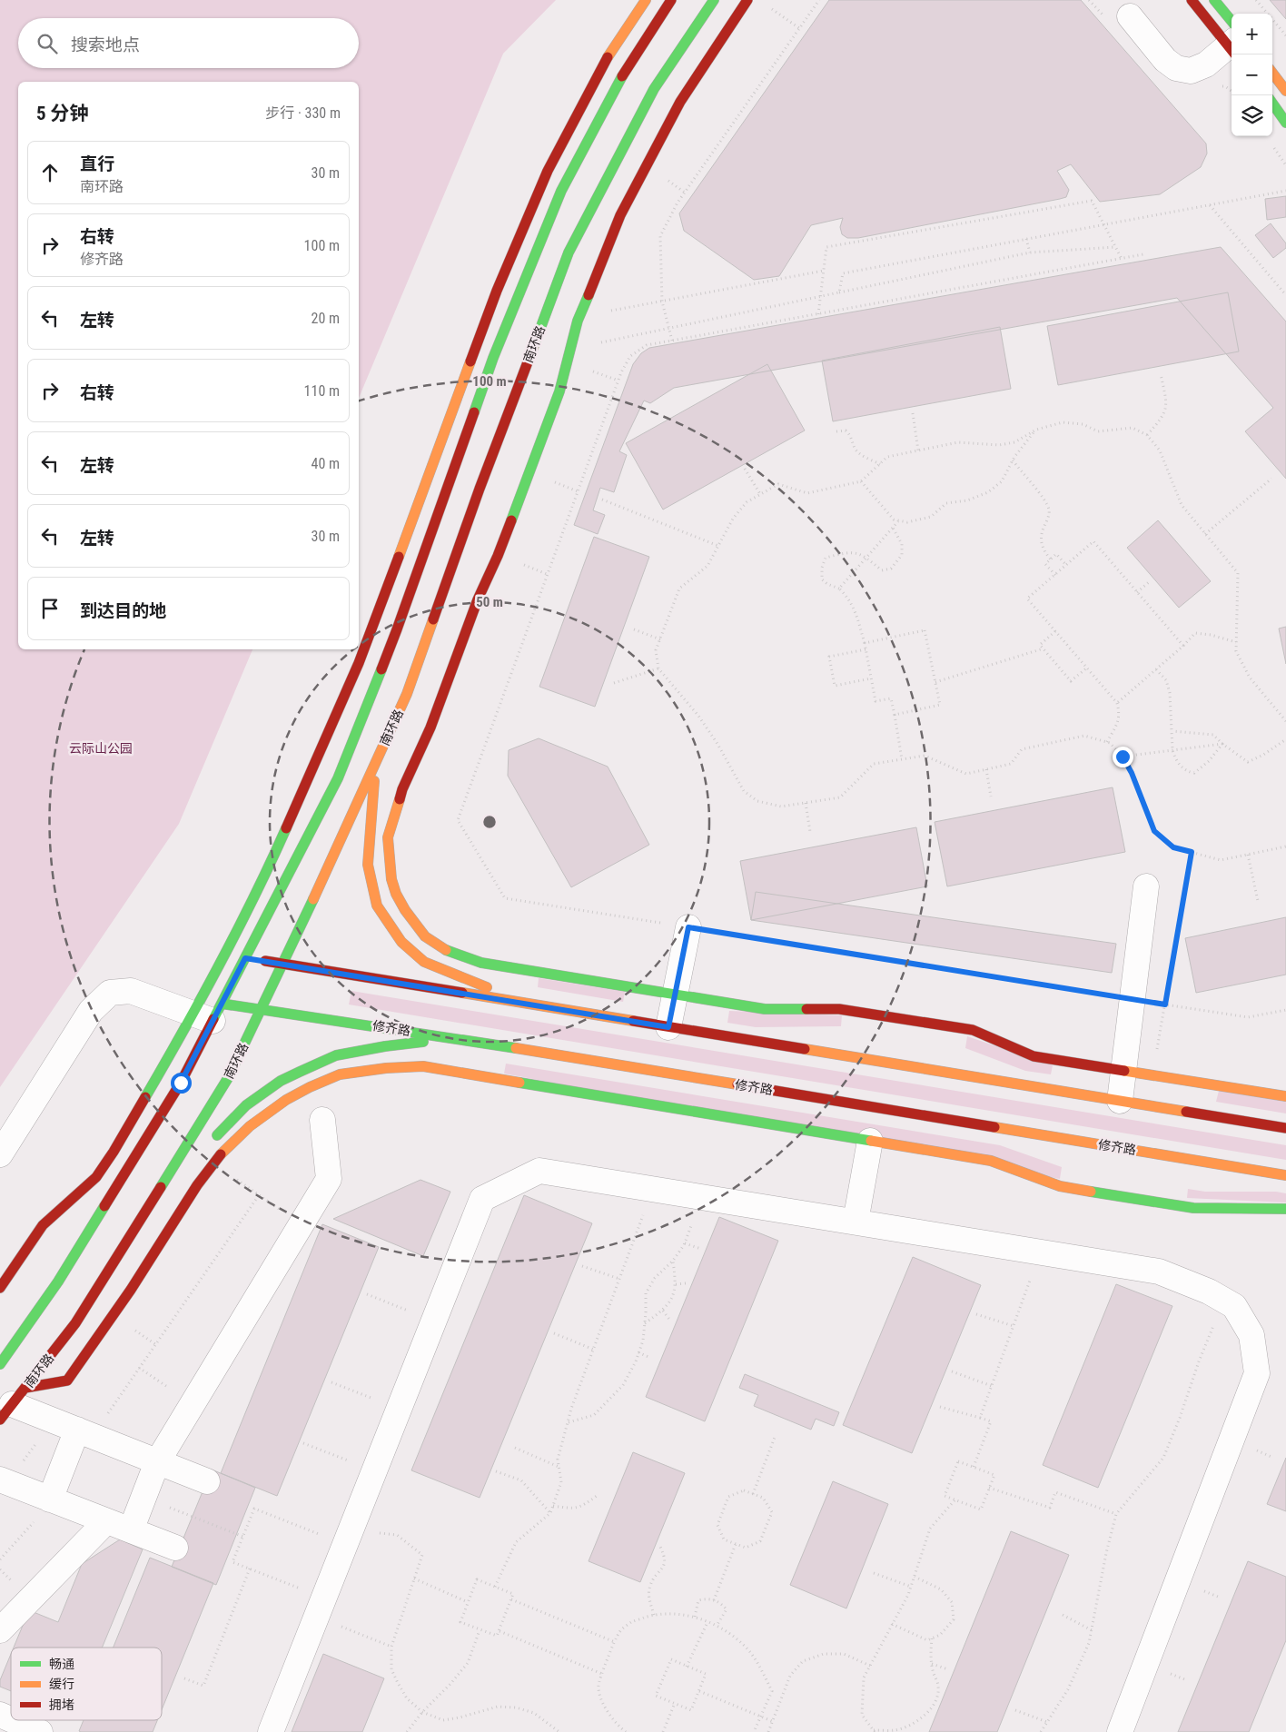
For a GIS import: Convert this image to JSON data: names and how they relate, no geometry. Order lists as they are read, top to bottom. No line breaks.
{"streets":{"street":["南环路","修齐路"]},"crossings":[["南环路","修齐路"]],"parks":["云际山公园"],"legend":["畅通","缓行","拥堵"],"page":{"map_buttons":["+","−"],"search":"搜索地点","heading":["5 分钟","步行 · 330 m"],"list":[["直行","南环路","30 m"],["右转","修齐路","100 m"],["左转","20 m"],["右转","110 m"],["左转","40 m"],["左转","30 m"],"到达目的地"]},"rings":["100 m","50 m"]}
